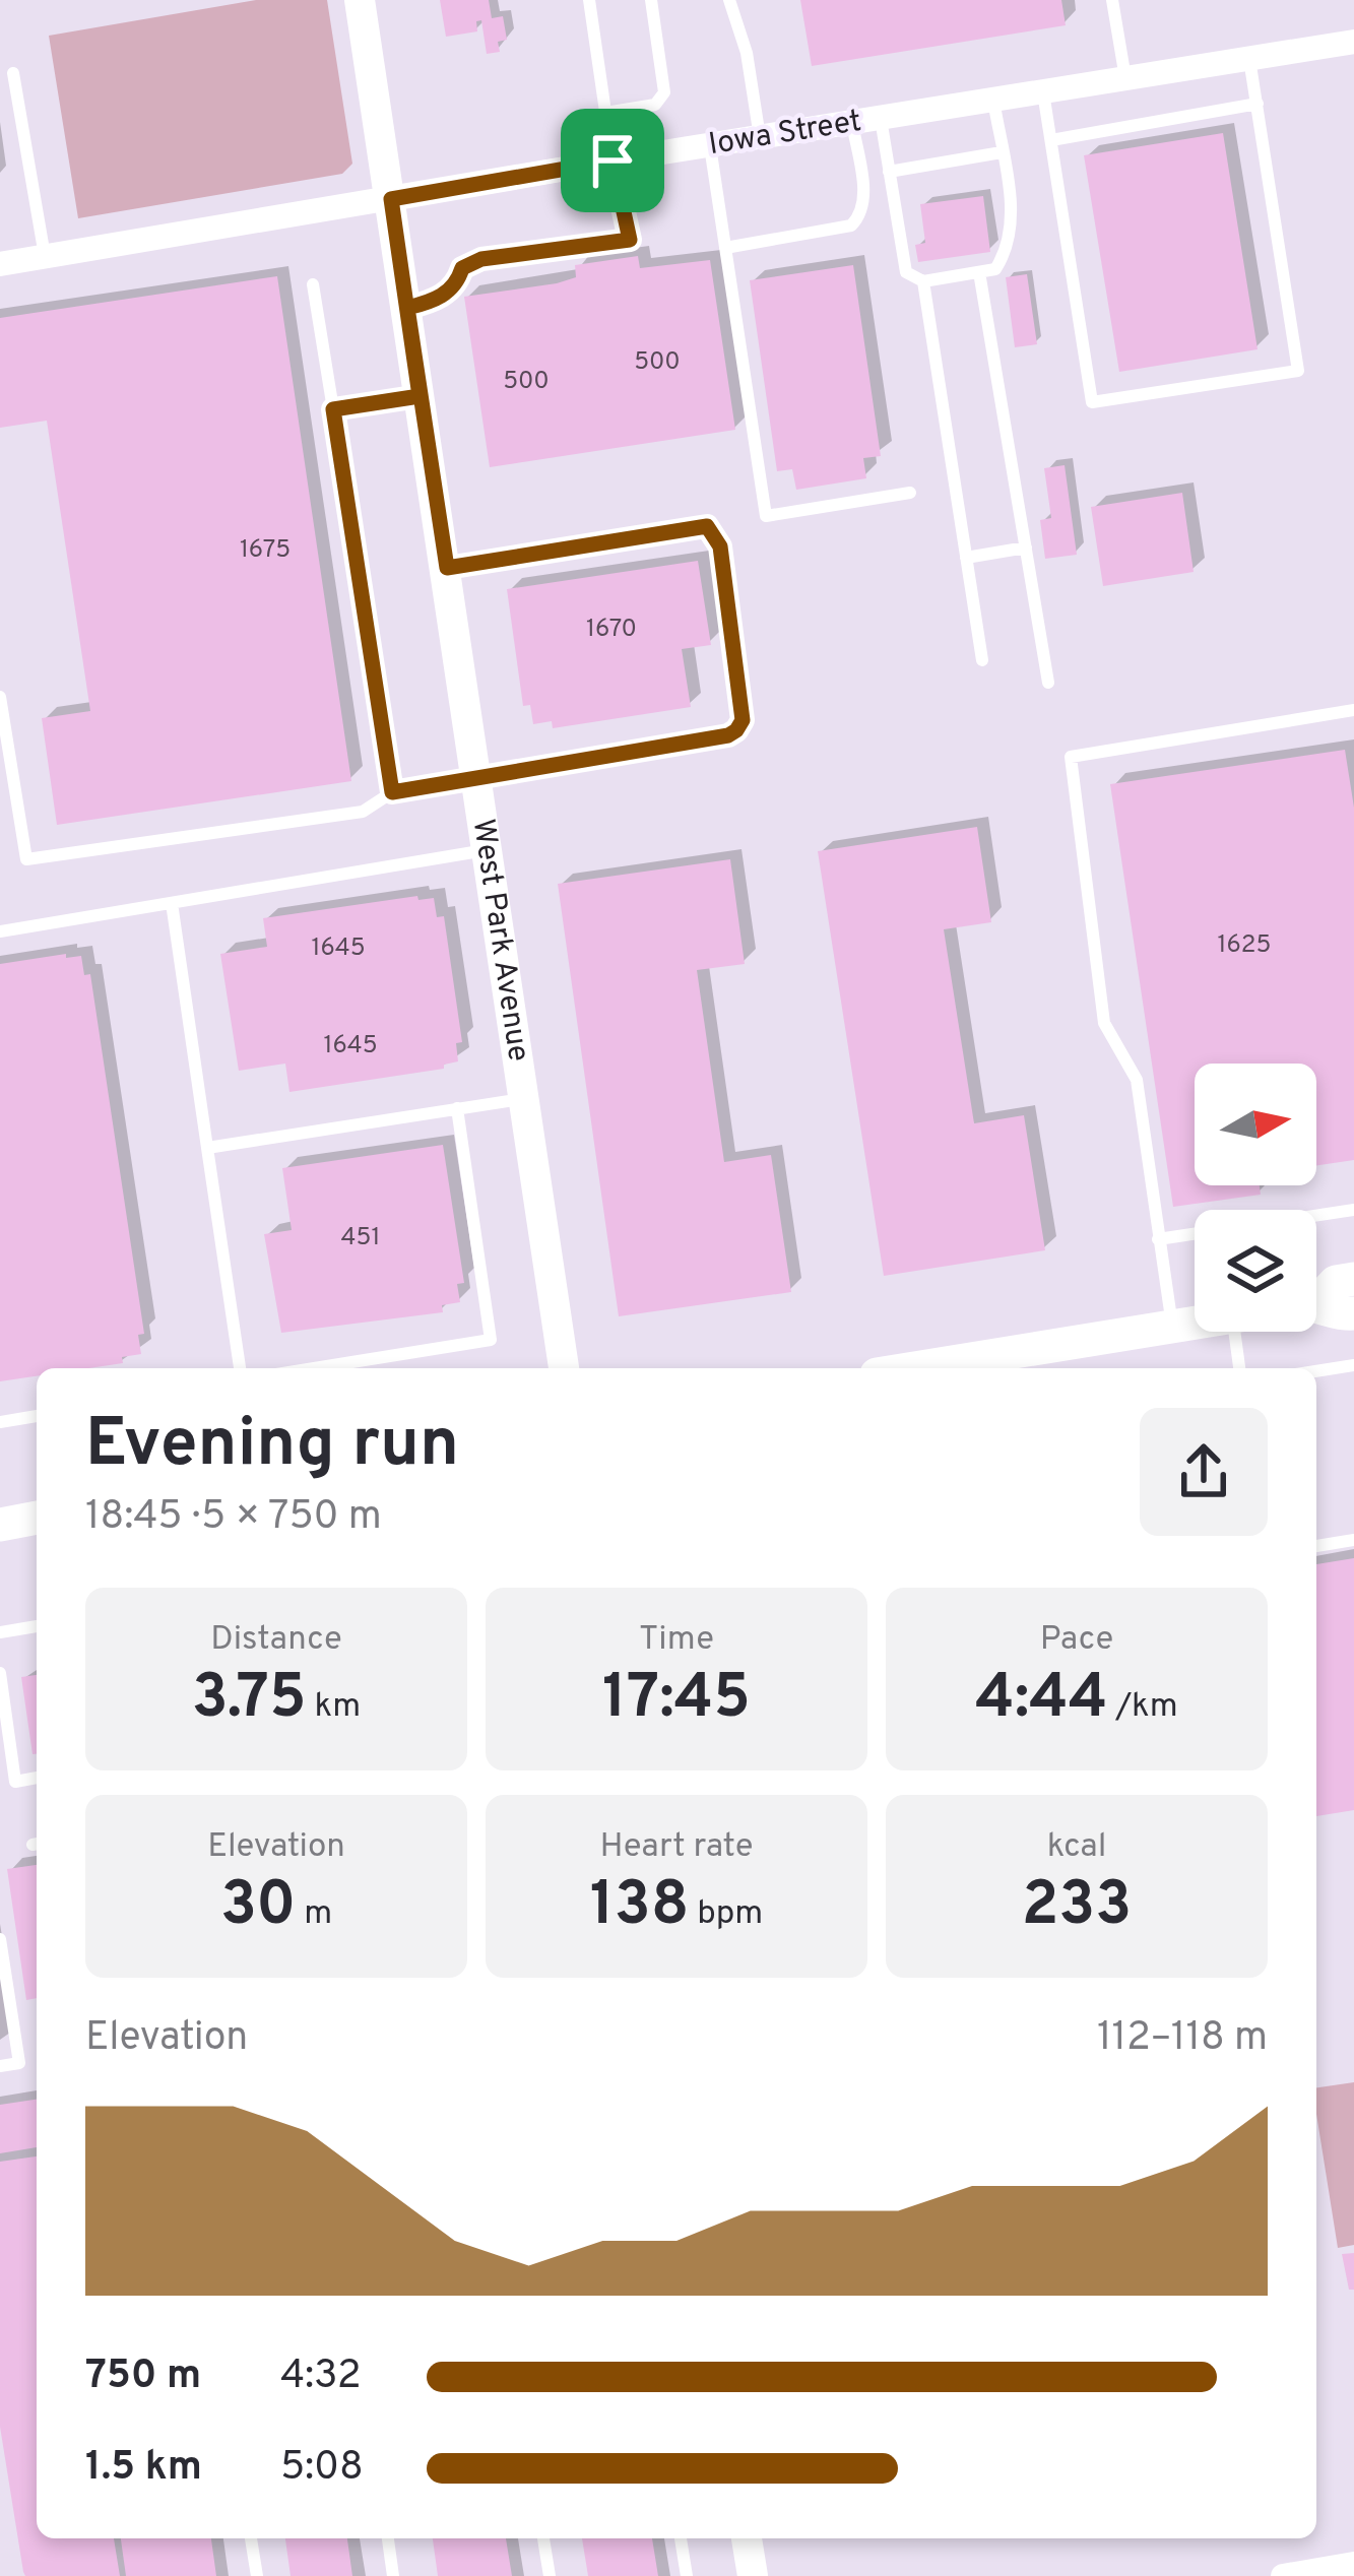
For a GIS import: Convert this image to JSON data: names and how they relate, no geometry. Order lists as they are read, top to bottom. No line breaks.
{"streets":{"street":["Iowa Street","West Park Avenue"]},"crossings":[["Iowa Street","West Park Avenue"]],"house_numbers":["500","500","1675","1670","1625","1645","1645","451"],"north":"right","page":{"heading":["Evening run","18:45 · 5 × 750 m"],"stats":[["Distance","3.75 km"],["Time","17:45"],["Pace","4:44 /km"],["Elevation","30 m"],["Heart rate","138 bpm"],["kcal","233"]],"chart":["Elevation","112–118 m"],"list":[{"name":"750 m","note":"4:32"},{"name":"1.5 km","note":"5:08"}]}}
